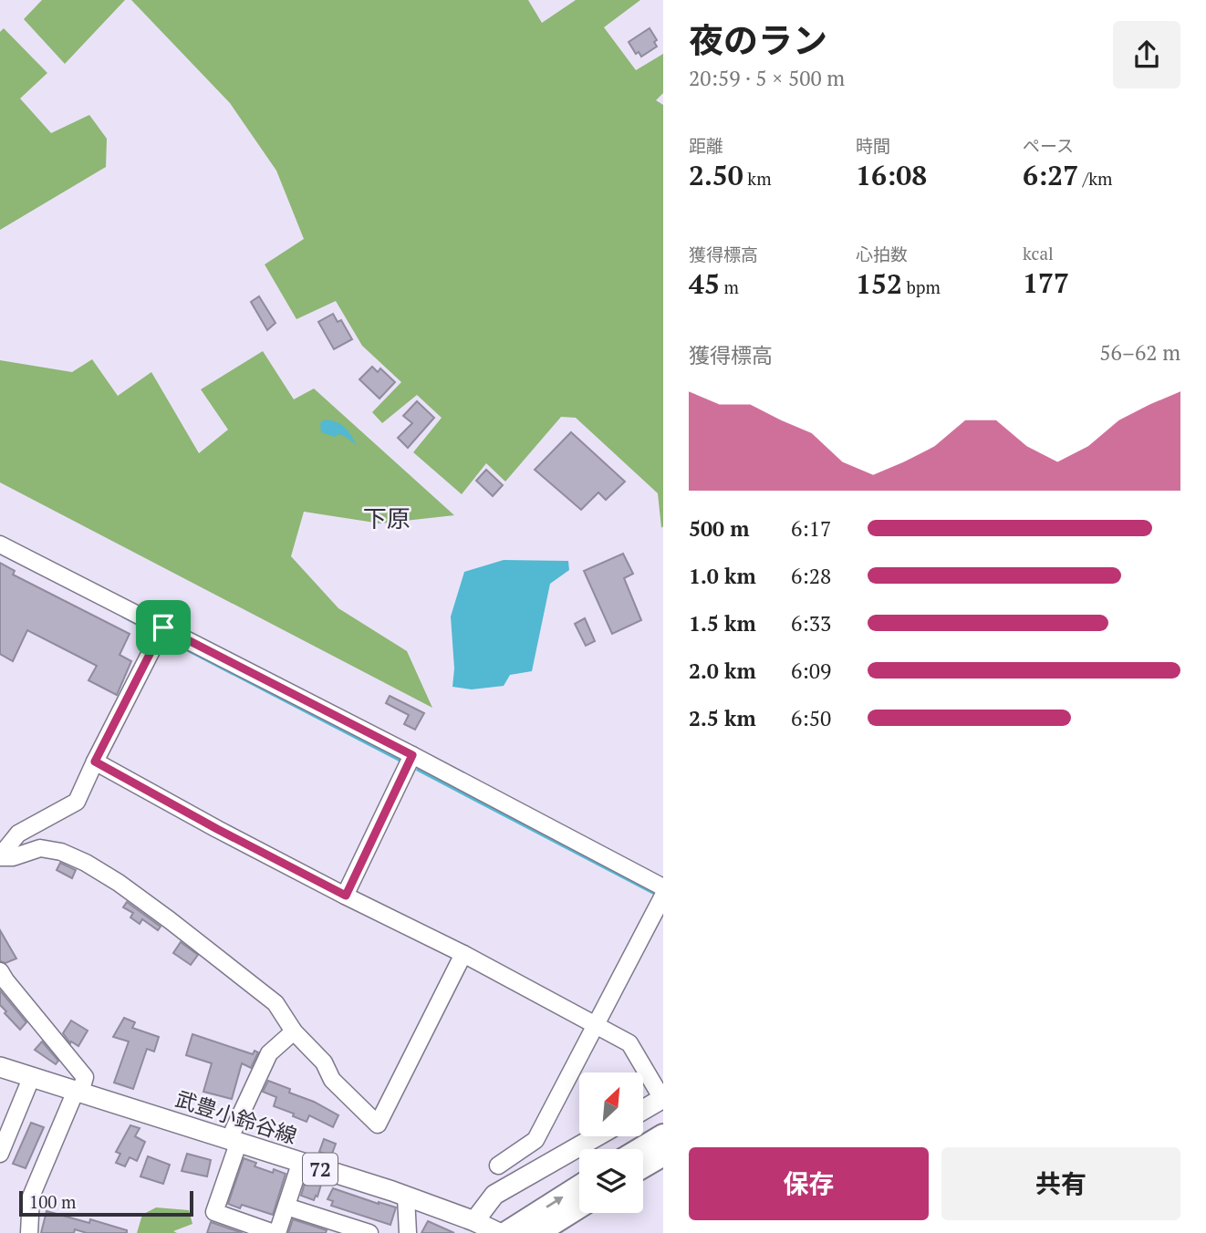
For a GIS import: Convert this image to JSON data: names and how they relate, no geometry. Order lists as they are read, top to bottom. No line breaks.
{"streets":{"main road":["武豊小鈴谷線","72"]},"districts":["下原"],"scale_bar":"100 m","north":"top right","page":{"heading":["夜のラン","20:59 · 5 × 500 m"],"stats":[["距離","2.50 km"],["時間","16:08"],["ペース","6:27 /km"],["獲得標高","45 m"],["心拍数","152 bpm"],["kcal","177"]],"chart":["獲得標高","56–62 m"],"list":[{"name":"500 m","note":"6:17"},{"name":"1.0 km","note":"6:28"},{"name":"1.5 km","note":"6:33"},{"name":"2.0 km","note":"6:09"},{"name":"2.5 km","note":"6:50"}],"buttons":["保存","共有"],"scale":"100 m"}}
